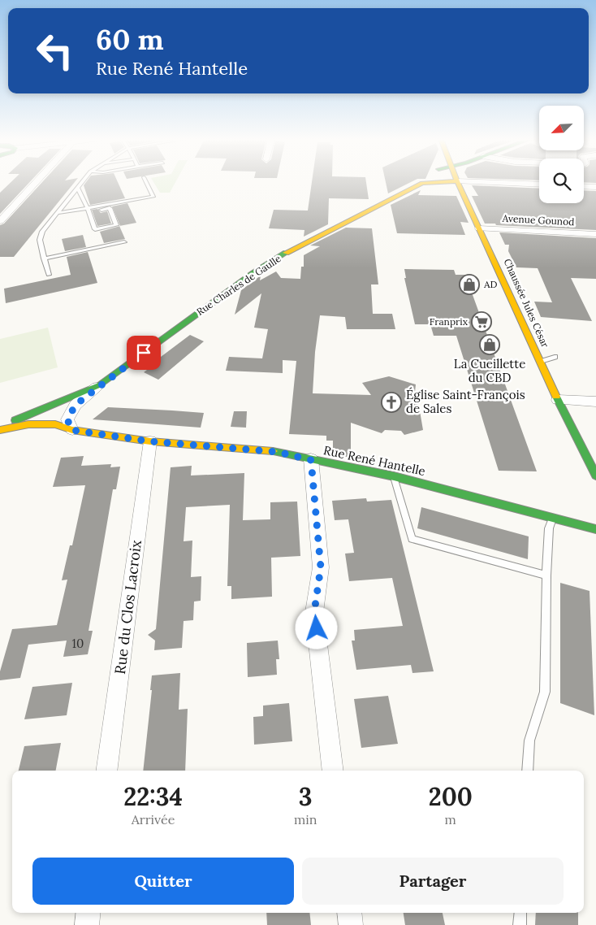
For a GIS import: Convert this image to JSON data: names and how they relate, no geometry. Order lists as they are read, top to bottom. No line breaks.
{"streets":{"street":["Avenue Gounod","Rue Charles de Gaulle","Chaussée Jules César","Rue René Hantelle","Rue du Clos Lacroix"]},"crossings":[["Avenue Gounod","Chaussée Jules César"],["Rue Charles de Gaulle","Rue René Hantelle"],["Rue René Hantelle","Rue du Clos Lacroix"]],"places":{"shop":["AD","La Cueillette du CBD"],"supermarket":["Franprix"],"church":["Église Saint-François de Sales"]},"house_numbers":["10"],"north":"bottom left","page":{"turn":["60 m","Rue René Hantelle"],"eta":["22:34","Arrivée","3","min","200","m"],"buttons":["Quitter","Partager"]}}
